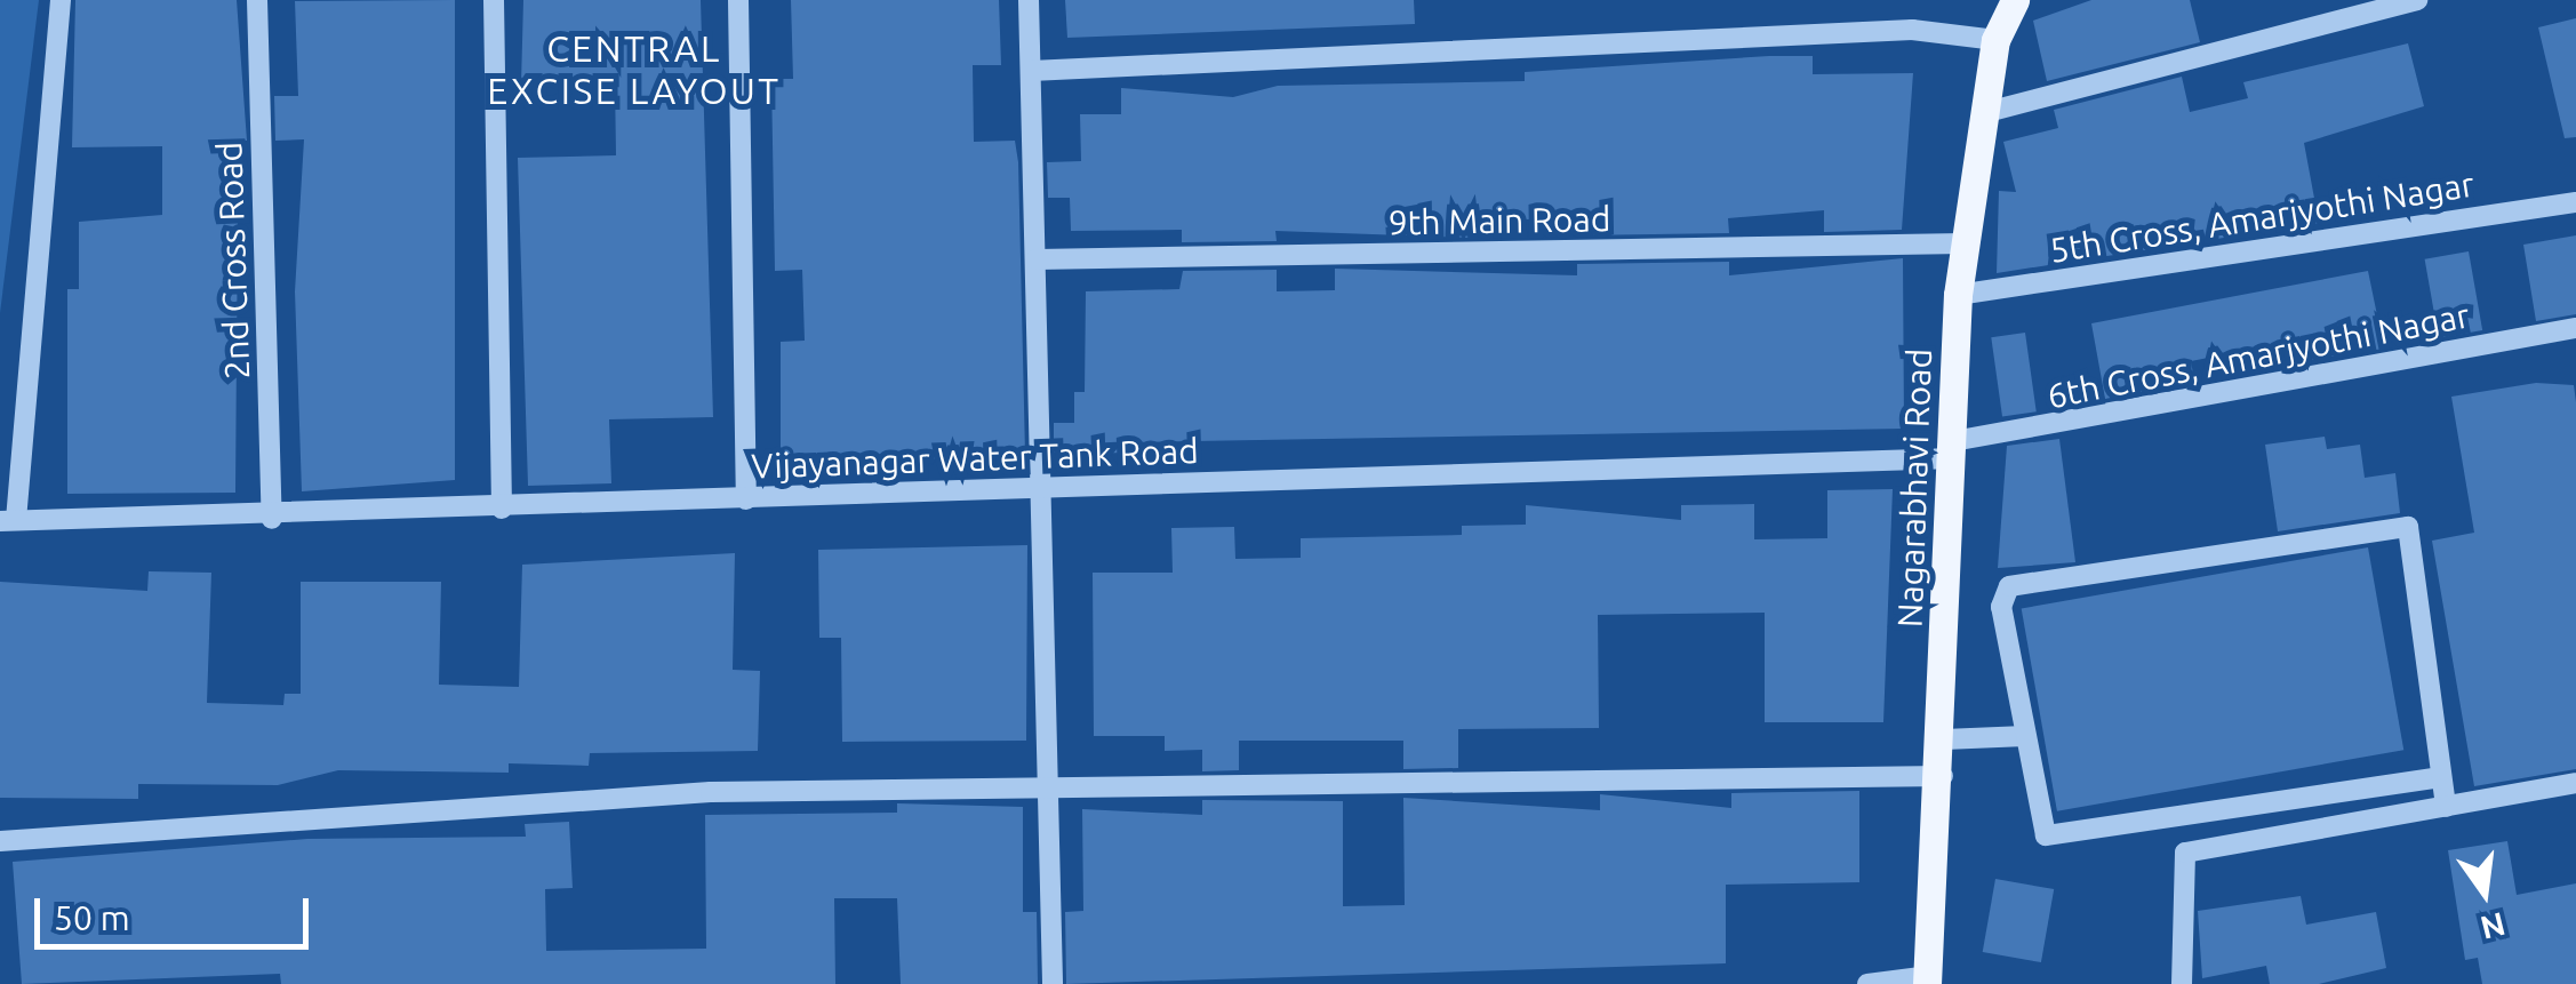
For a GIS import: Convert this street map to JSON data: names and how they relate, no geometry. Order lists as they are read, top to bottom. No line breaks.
{"streets":{"main road":["Nagarabhavi Road"],"street":["5th Cross, Amarjyothi Nagar","9th Main Road","2nd Cross Road","6th Cross, Amarjyothi Nagar","Vijayanagar Water Tank Road"]},"crossings":[["5th Cross, Amarjyothi Nagar","Nagarabhavi Road"],["9th Main Road","Nagarabhavi Road"],["2nd Cross Road","Vijayanagar Water Tank Road"],["6th Cross, Amarjyothi Nagar","Vijayanagar Water Tank Road"],["6th Cross, Amarjyothi Nagar","Nagarabhavi Road"],["Vijayanagar Water Tank Road","Nagarabhavi Road"]],"districts":["CENTRAL EXCISE LAYOUT"],"scale_bar":"50 m","north":"bottom"}
